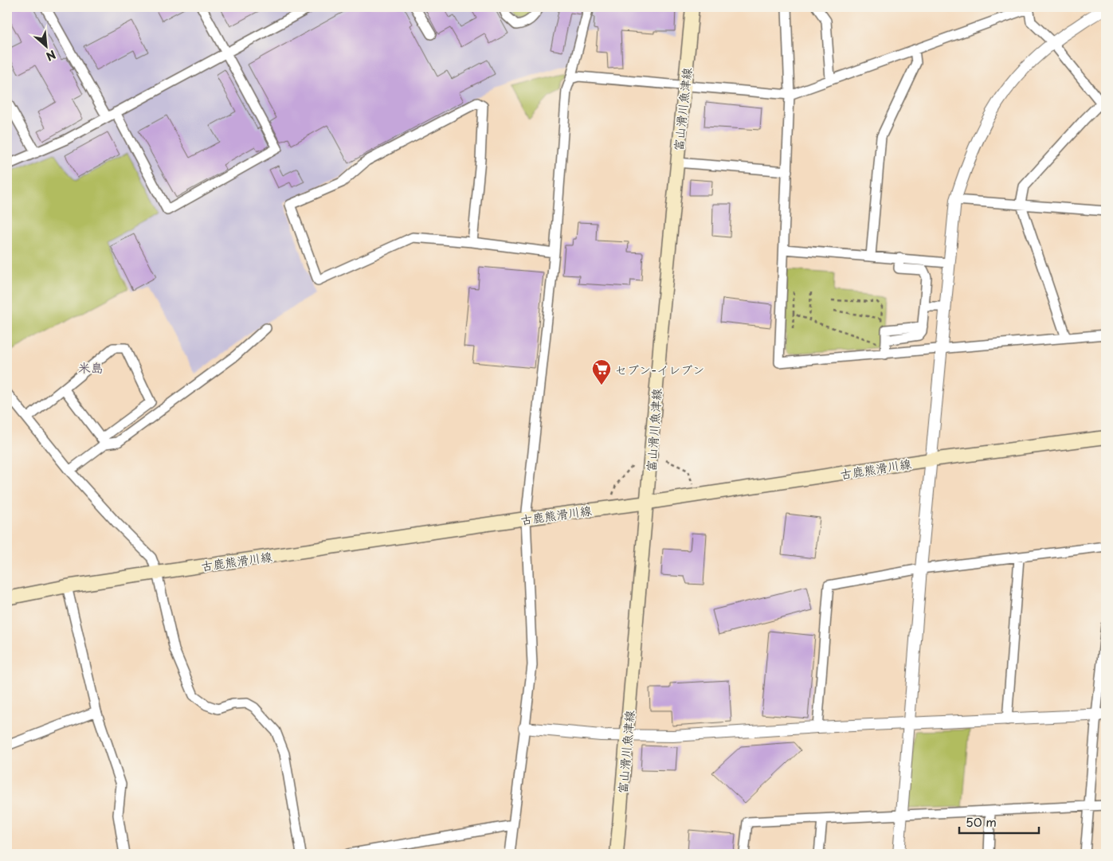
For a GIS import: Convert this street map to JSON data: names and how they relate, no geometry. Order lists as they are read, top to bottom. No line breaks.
{"streets":{"main road":["富山滑川魚津線","古鹿熊滑川線"]},"crossings":[["富山滑川魚津線","古鹿熊滑川線"]],"districts":["米島"],"places":{"supermarket":["セブン-イレブン"]},"scale_bar":"50 m","north":"bottom right"}
